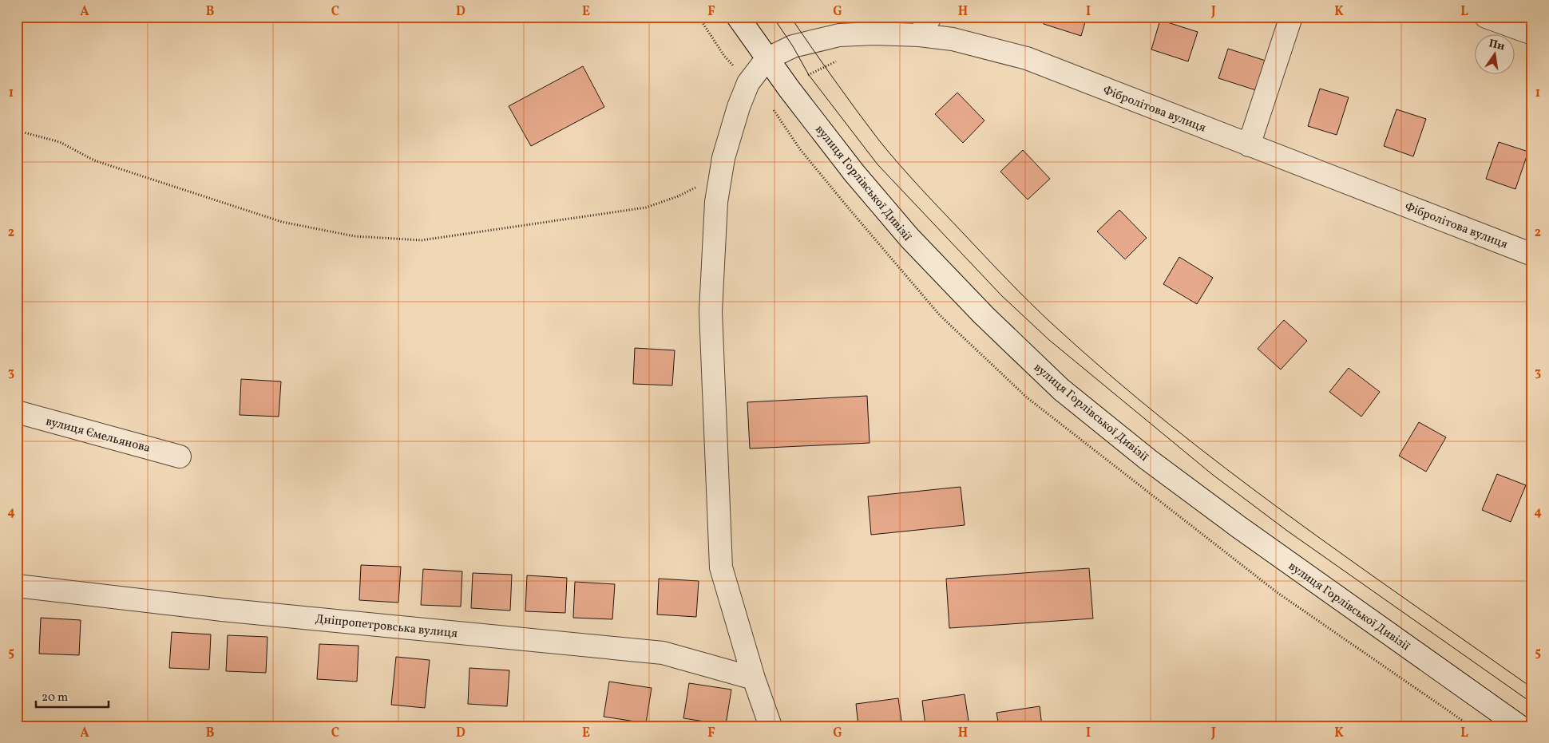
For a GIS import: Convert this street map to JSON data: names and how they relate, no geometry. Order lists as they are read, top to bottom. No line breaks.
{"streets":{"street":["Фібролітова вулиця","вулиця Горлівської Дивізії","вулиця Ємельянова","Дніпропетровська вулиця"]},"crossings":[["Фібролітова вулиця","вулиця Горлівської Дивізії"]],"scale_bar":"20 m","north":"top","grid":{"columns":["A","B","C","D","E","F","G","H","I","J","K","L"],"rows":["1","2","3","4","5"]}}
